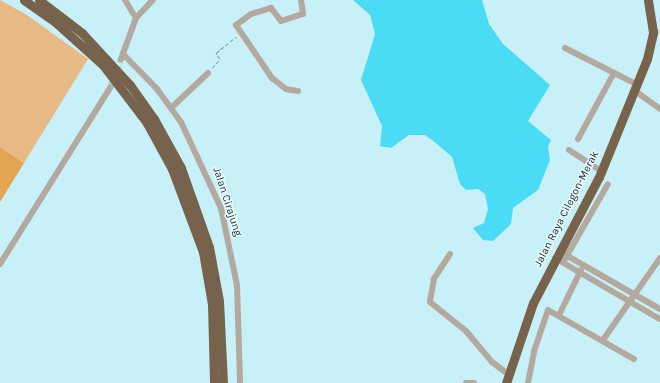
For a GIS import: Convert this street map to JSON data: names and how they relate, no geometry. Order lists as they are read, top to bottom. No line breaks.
{"streets":{"highway":["Jalan Raya Cilegon-Merak"],"street":["Jalan Cirajung"]}}
